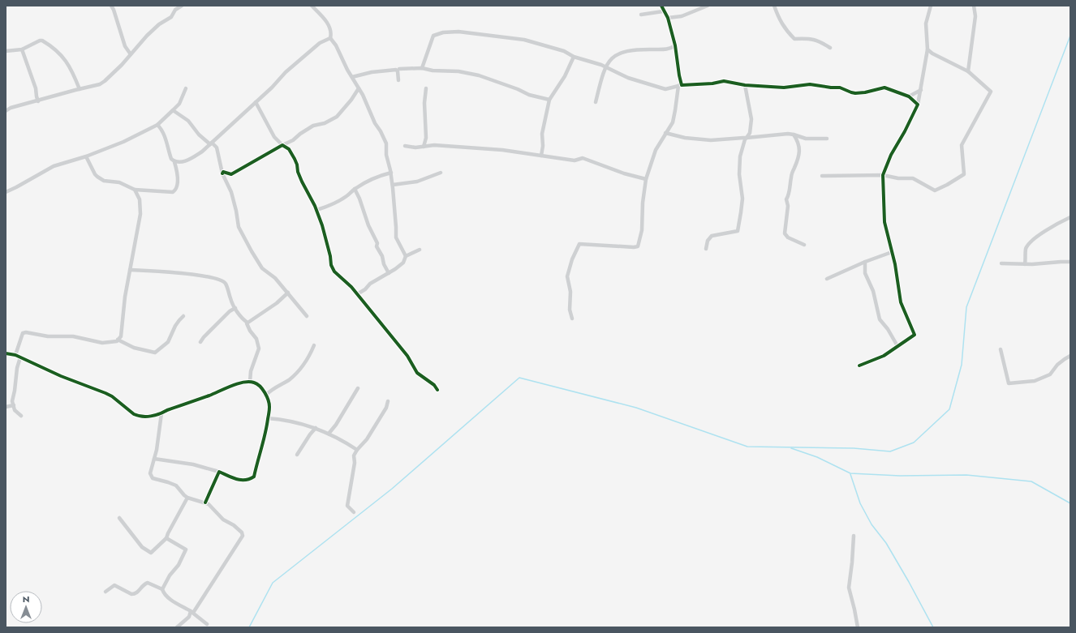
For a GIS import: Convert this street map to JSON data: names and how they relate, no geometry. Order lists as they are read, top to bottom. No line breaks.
{"north":"top"}
